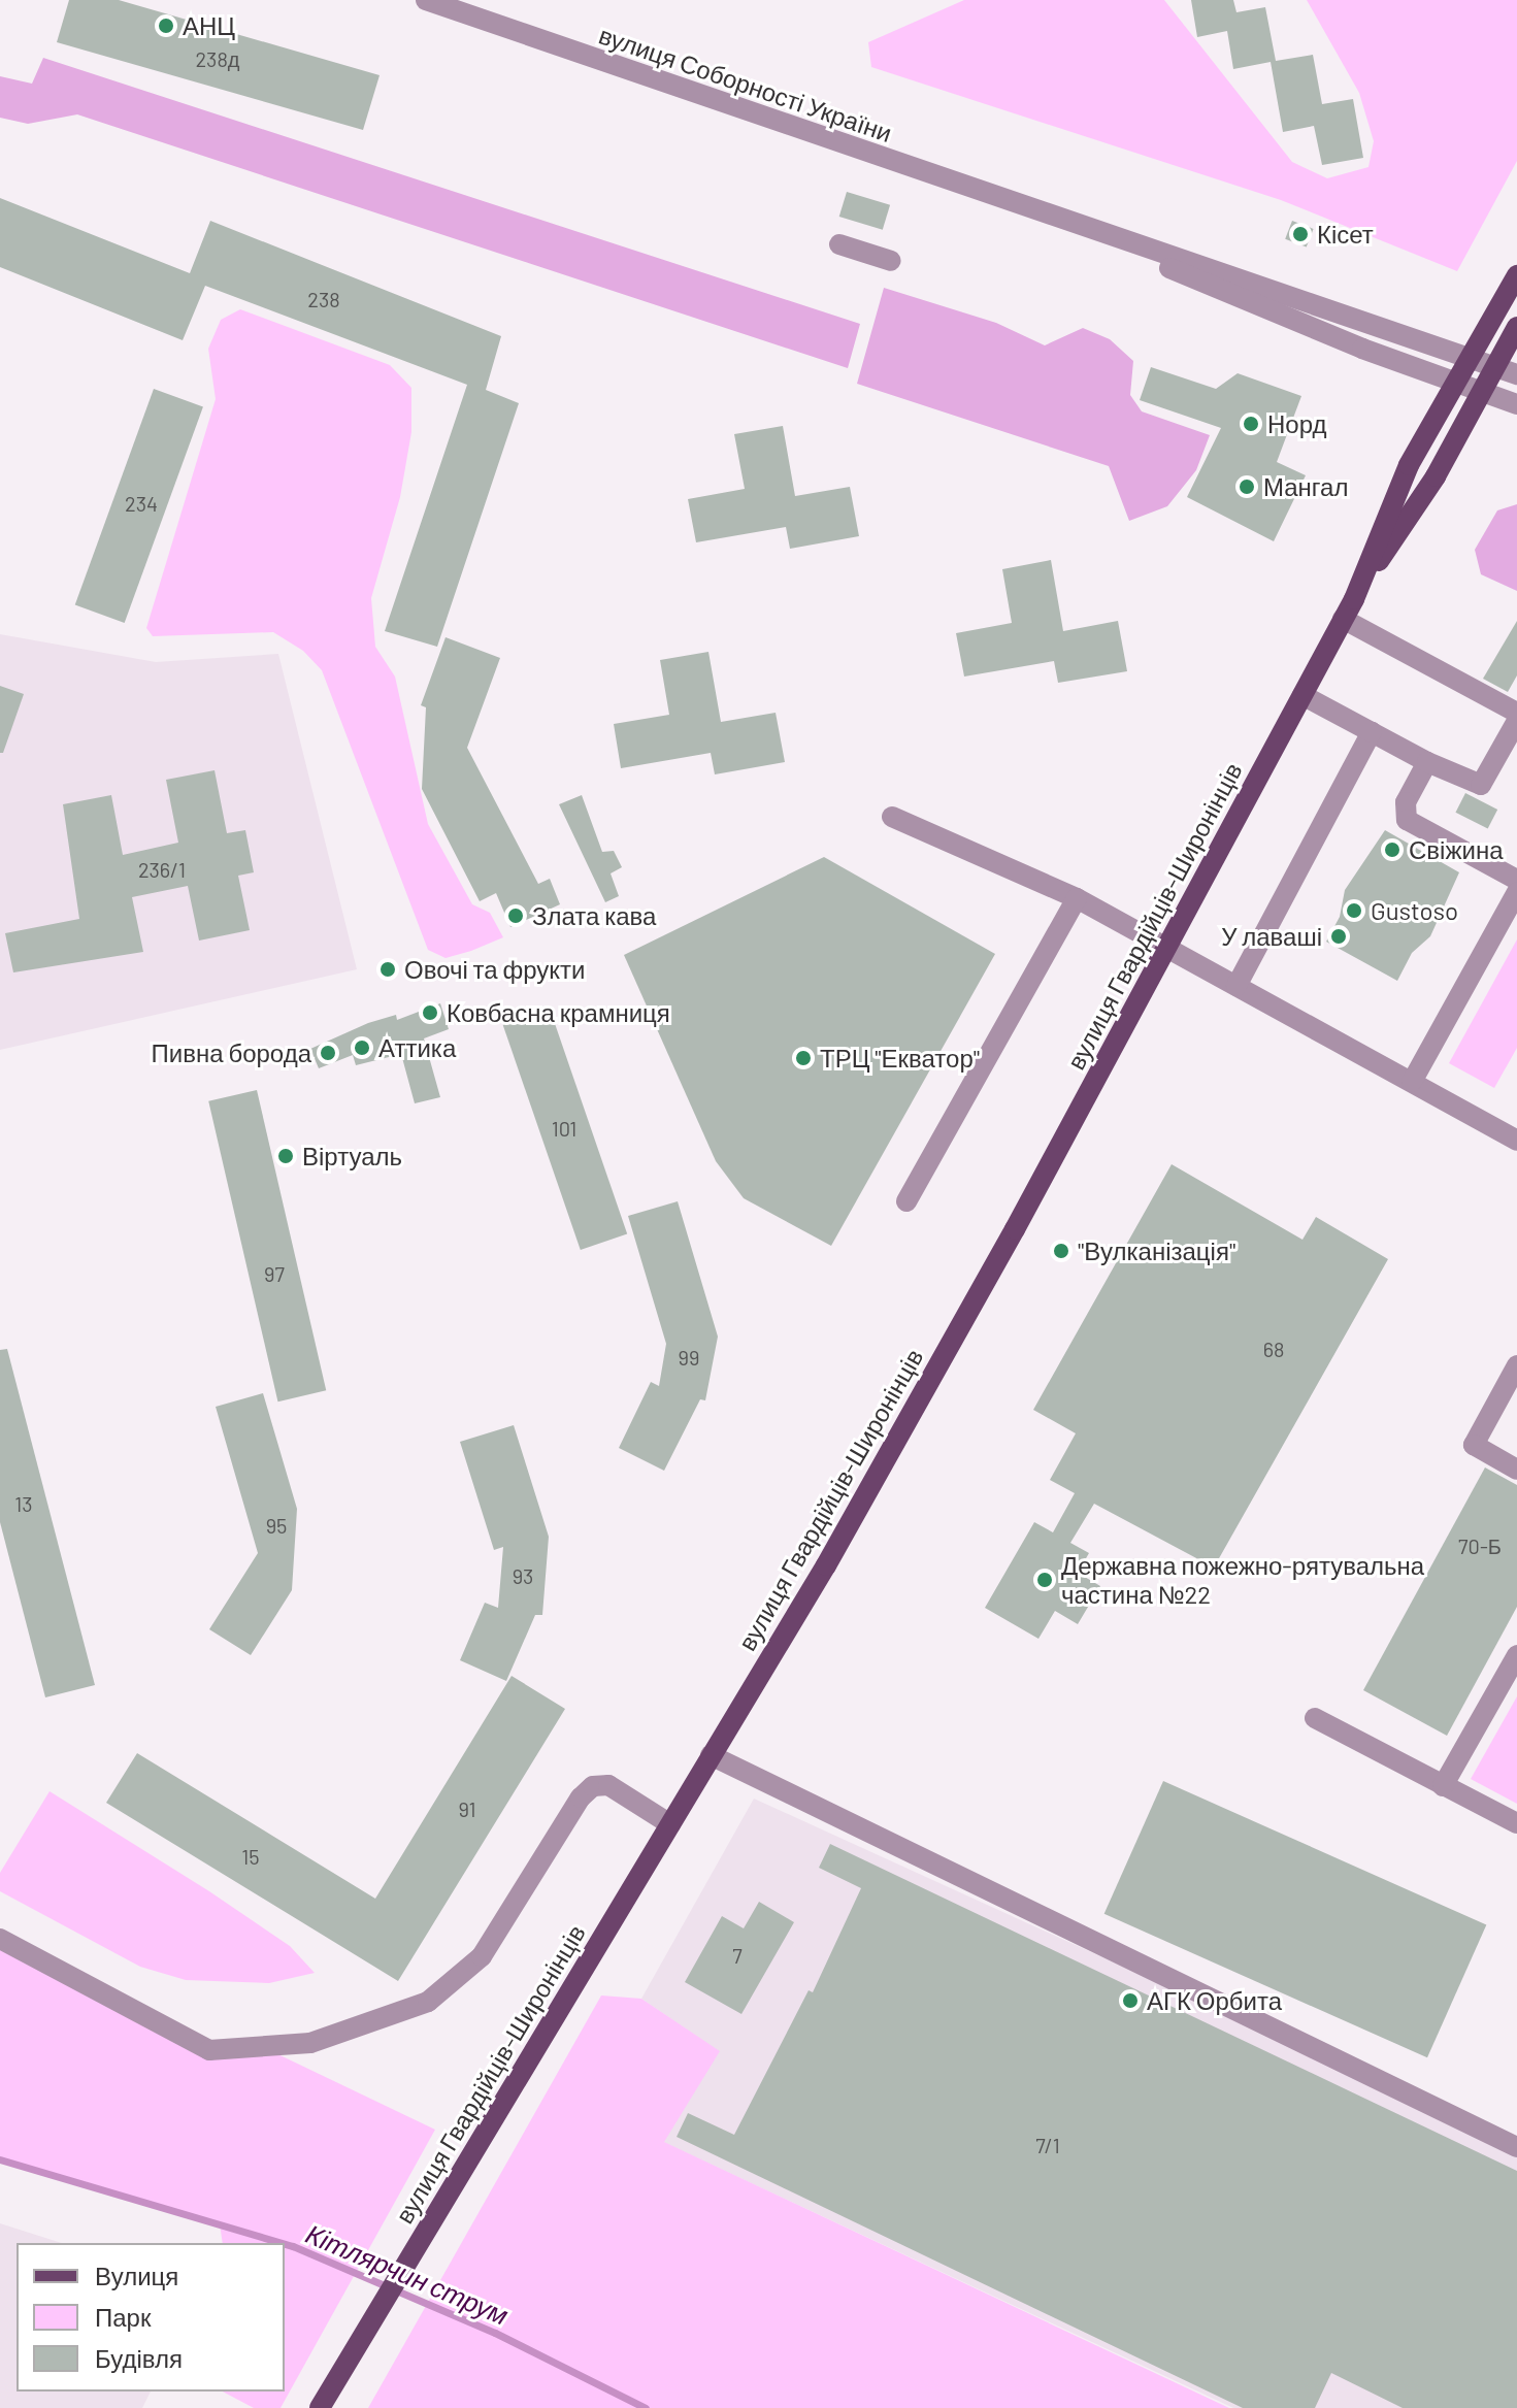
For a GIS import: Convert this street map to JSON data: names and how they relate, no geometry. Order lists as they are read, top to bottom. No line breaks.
{"streets":{"main road":["вулиця Гвардійців-Широнінців"],"street":["вулиця Соборності України"]},"crossings":[["вулиця Соборності України","вулиця Гвардійців-Широнінців"]],"water":["Кітлярчин струм"],"places":["АНЦ","Кісет","Норд","Мангал","Свіжина","Gustoso","Злата кава","У лаваші","Овочі та фрукти","Ковбасна крамниця","Аттика","Пивна борода","ТРЦ \"Екватор\"","Віртуаль","\"Вулканізація\"","Державна пожежно-рятувальна частина №22","АГК Орбита"],"house_numbers":["238д","238","234","236/1","101","97","68","99","13","95","70-Б","93","91","15","7","7/1"],"legend":["Вулиця","Парк","Будівля"]}
